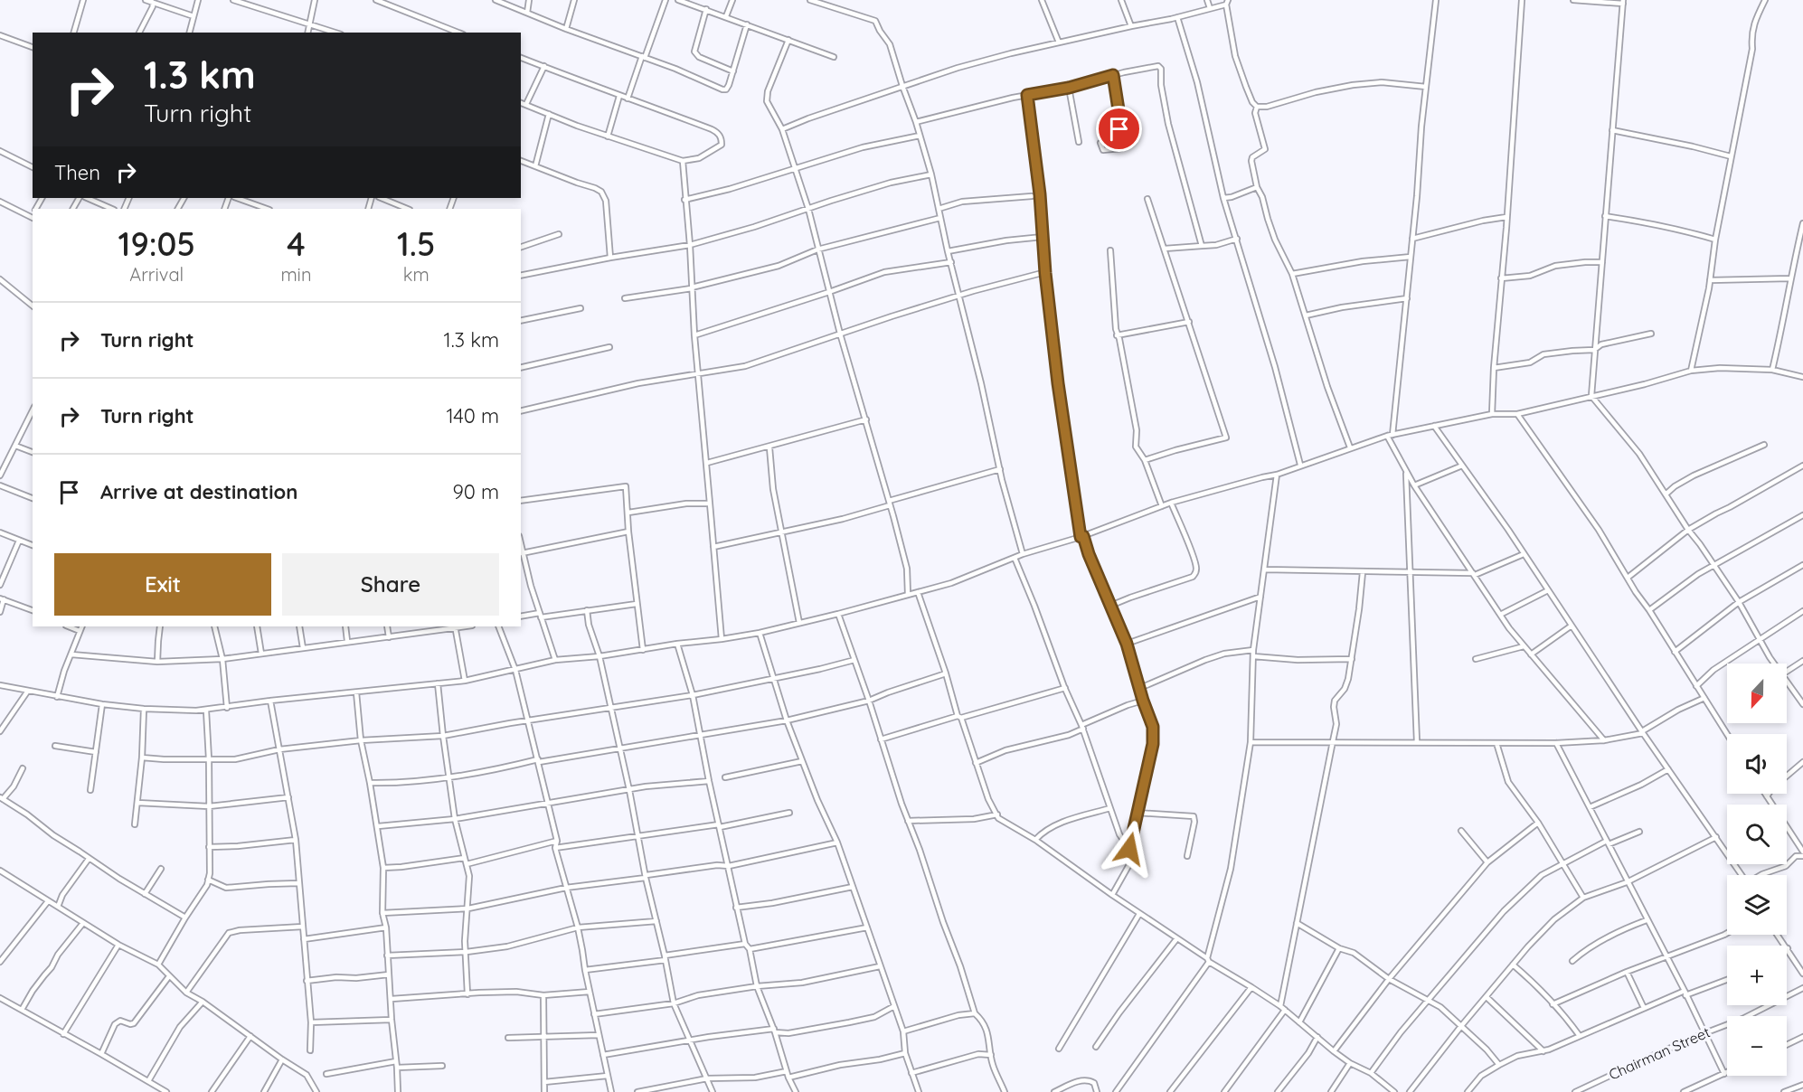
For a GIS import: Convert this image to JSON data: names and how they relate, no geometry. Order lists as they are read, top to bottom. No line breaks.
{"streets":{"street":["Chairman Street"]},"north":"bottom","page":{"turn":["1.3 km","Turn right"],"then":"Then","eta":["19:05","Arrival","4","min","1.5","km"],"list":[{"name":"Turn right","value":"1.3 km"},{"name":"Turn right","value":"140 m"},{"name":"Arrive at destination","value":"90 m"}],"buttons":["Exit","Share"],"map_buttons":["+","−"]}}
